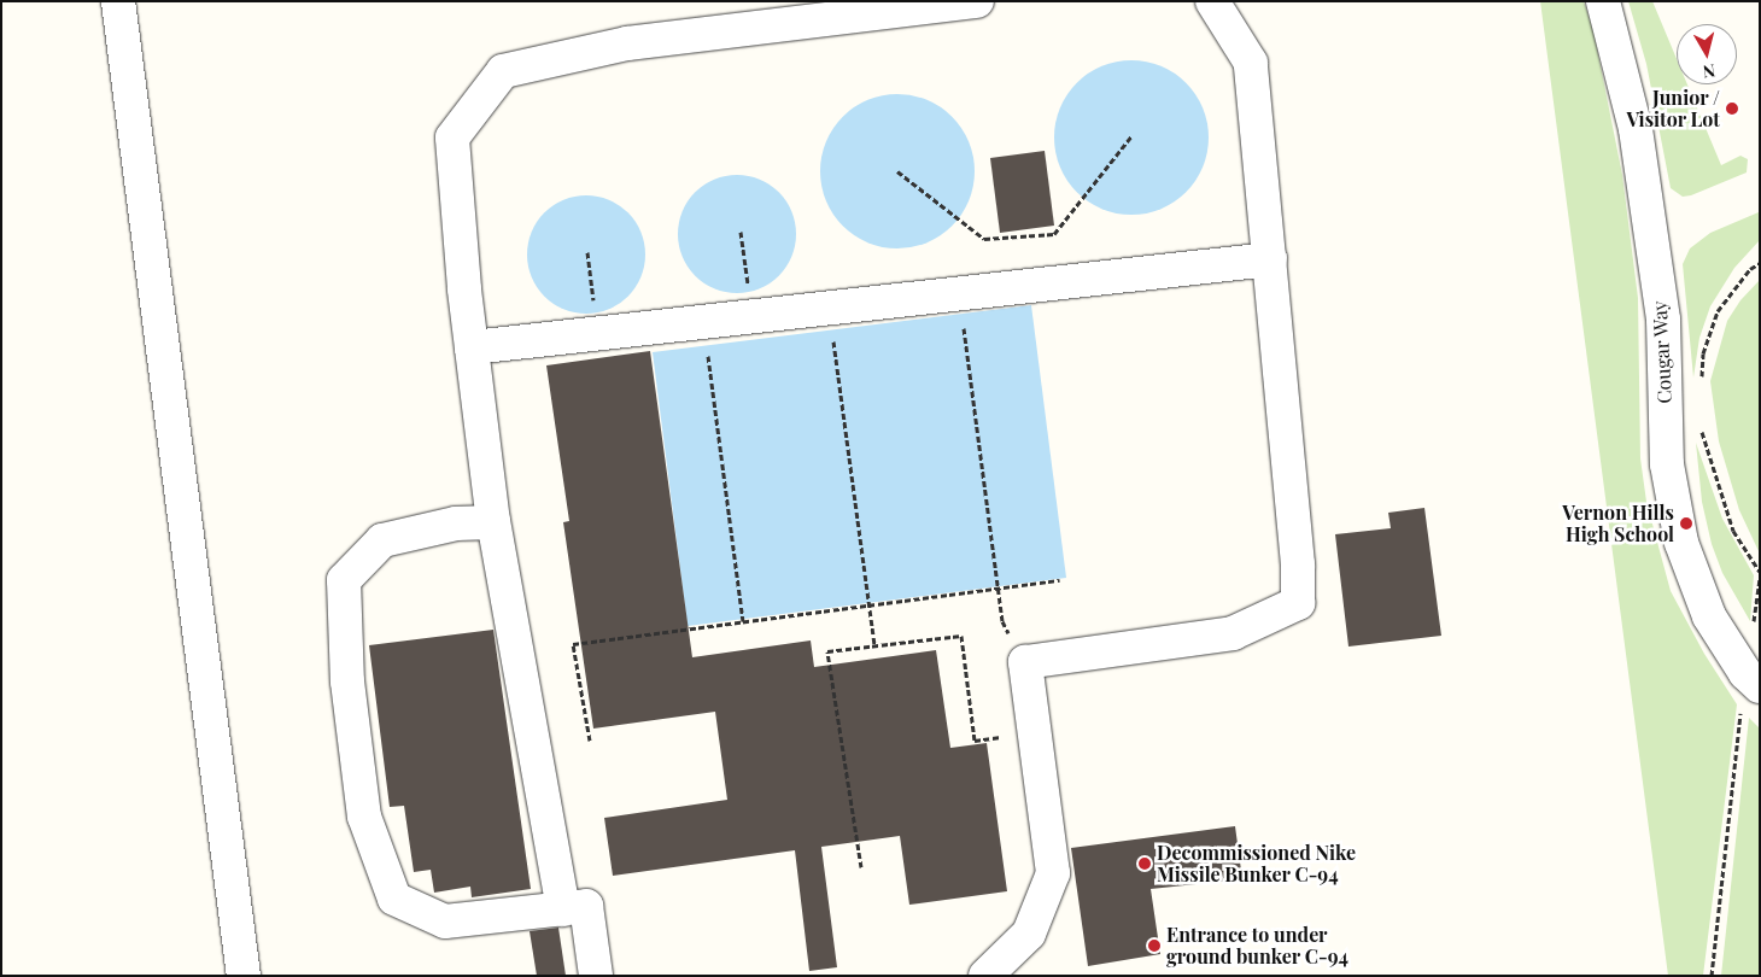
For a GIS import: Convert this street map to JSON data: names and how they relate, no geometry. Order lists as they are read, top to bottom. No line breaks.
{"streets":{"street":["Cougar Way"]},"places":["Junior / Visitor Lot","Vernon Hills High School","Decommissioned Nike Missile Bunker C-94","Entrance to under ground bunker C-94"],"north":"bottom"}
